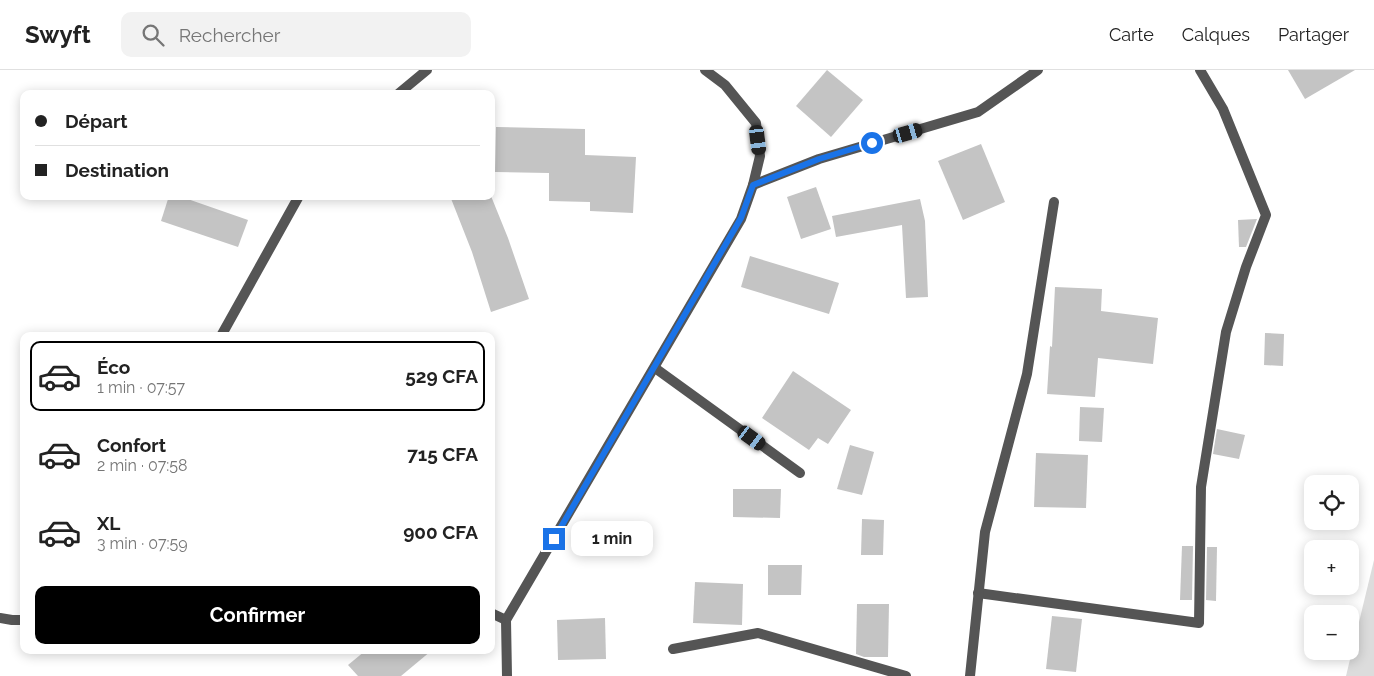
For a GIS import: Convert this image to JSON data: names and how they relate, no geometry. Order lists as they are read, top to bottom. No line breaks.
{"page":{"header":"Swyft","search":"Rechercher","nav":["Carte","Calques","Partager"],"banner":["Départ","Destination"],"list":[{"name":"Éco","note":"1 min · 07:57","value":"529 CFA"},{"name":"Confort","note":"2 min · 07:58","value":"715 CFA"},{"name":"XL","note":"3 min · 07:59","value":"900 CFA"}],"map_buttons":["+","−"],"bubble":"1 min","buttons":"Confirmer"}}
